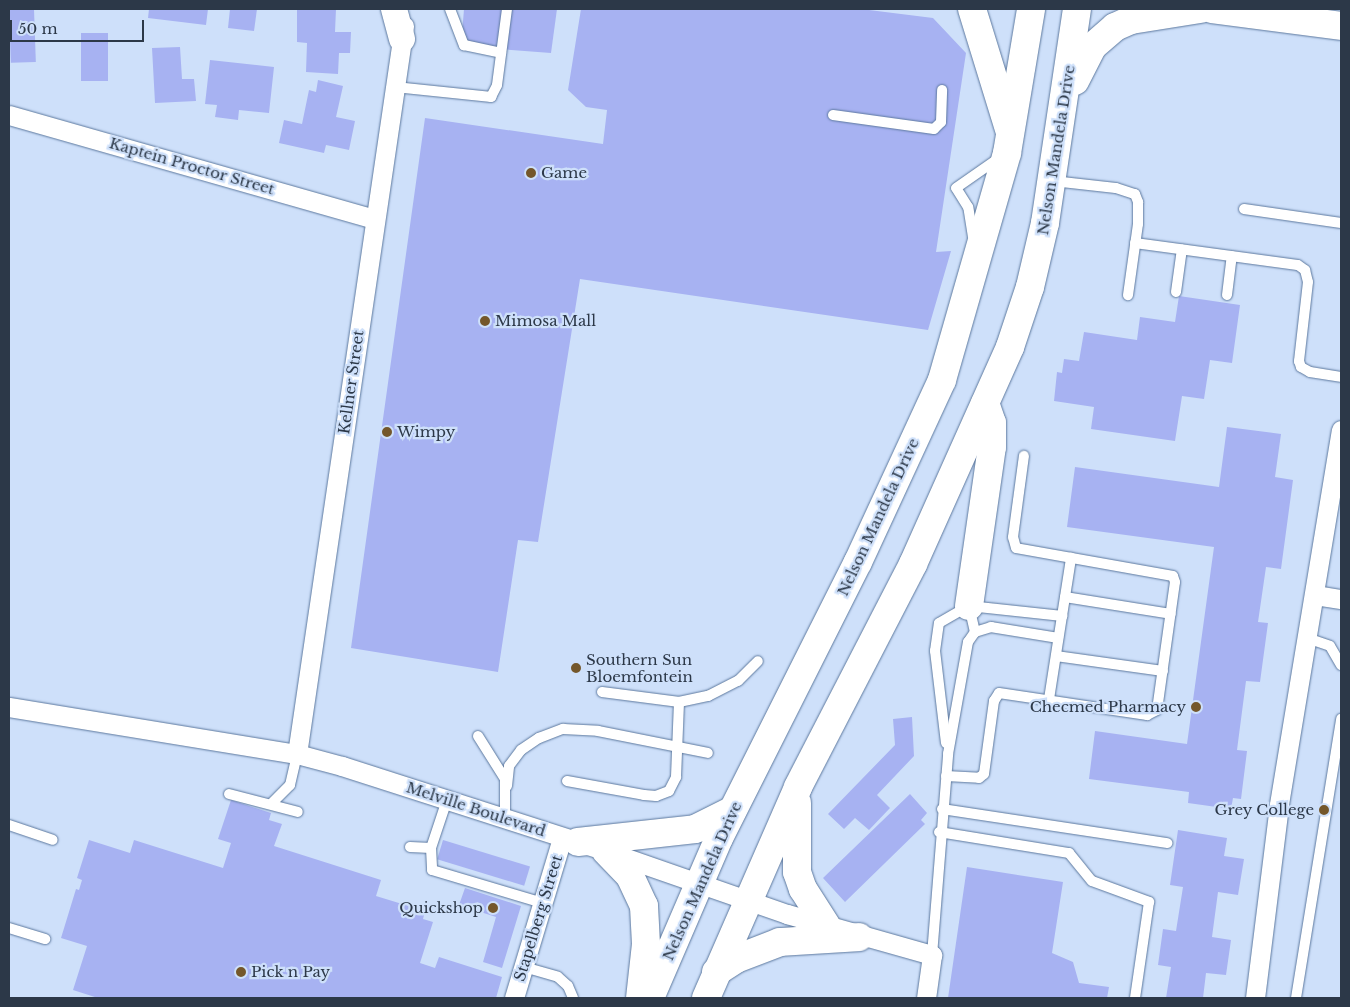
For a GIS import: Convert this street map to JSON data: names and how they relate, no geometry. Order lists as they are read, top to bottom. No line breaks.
{"streets":{"highway":["Nelson Mandela Drive"],"street":["Kaptein Proctor Street","Kellner Street","Melville Boulevard","Stapelberg Street"]},"crossings":[["Nelson Mandela Drive","Melville Boulevard"],["Kaptein Proctor Street","Kellner Street"],["Kellner Street","Melville Boulevard"],["Melville Boulevard","Stapelberg Street"]],"places":["Game","Mimosa Mall","Wimpy","Southern Sun Bloemfontein","Checmed Pharmacy","Grey College","Quickshop","Pick n Pay"],"scale_bar":"50 m"}
